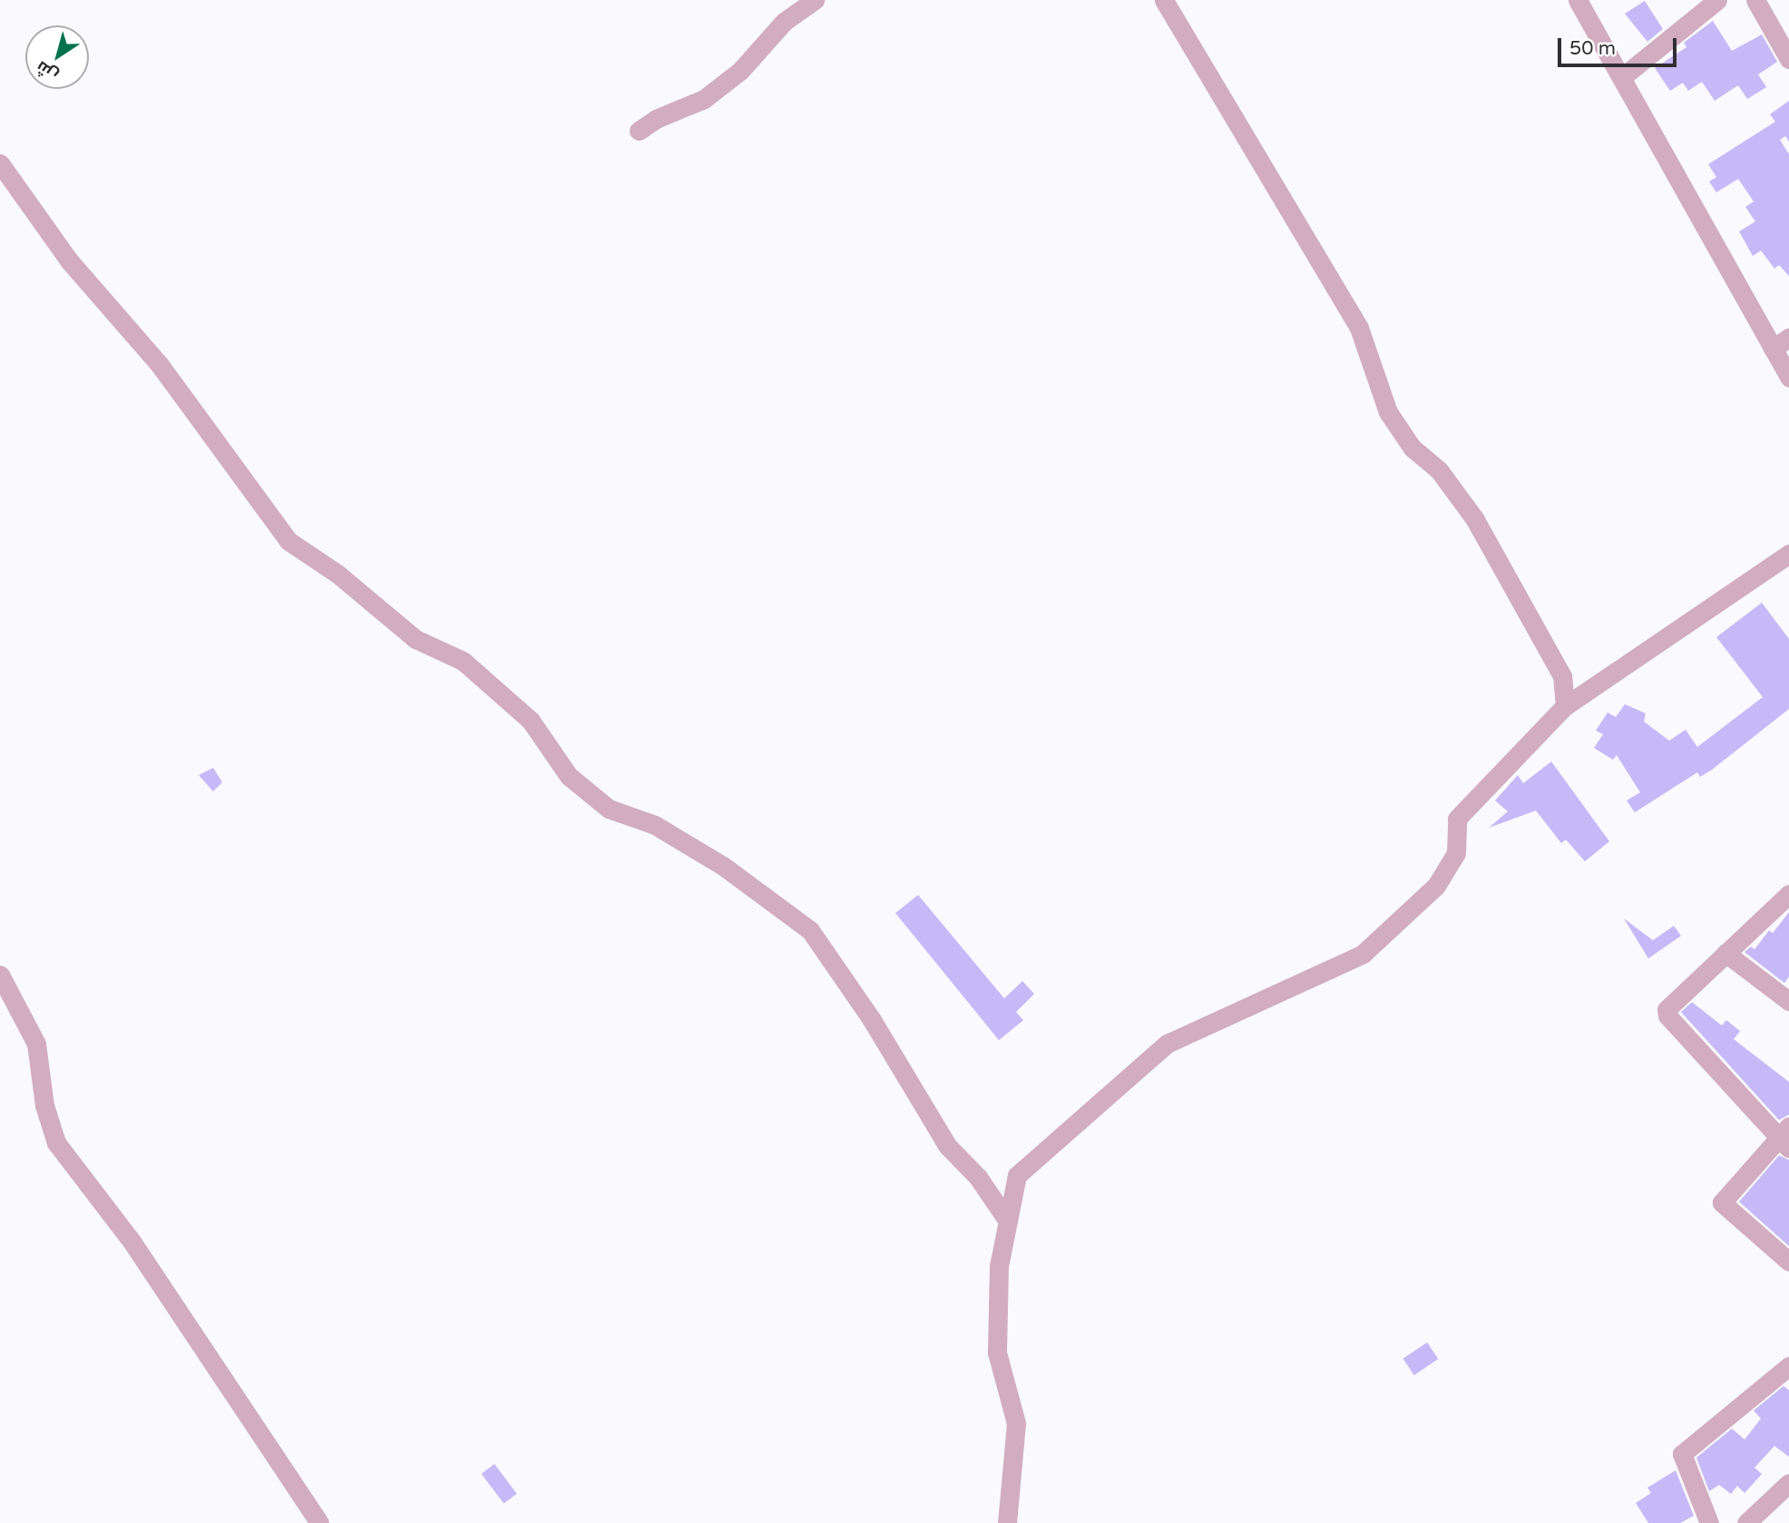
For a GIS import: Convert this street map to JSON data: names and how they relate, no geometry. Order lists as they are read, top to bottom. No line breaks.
{"scale_bar":"50 m","north":"bottom left"}
